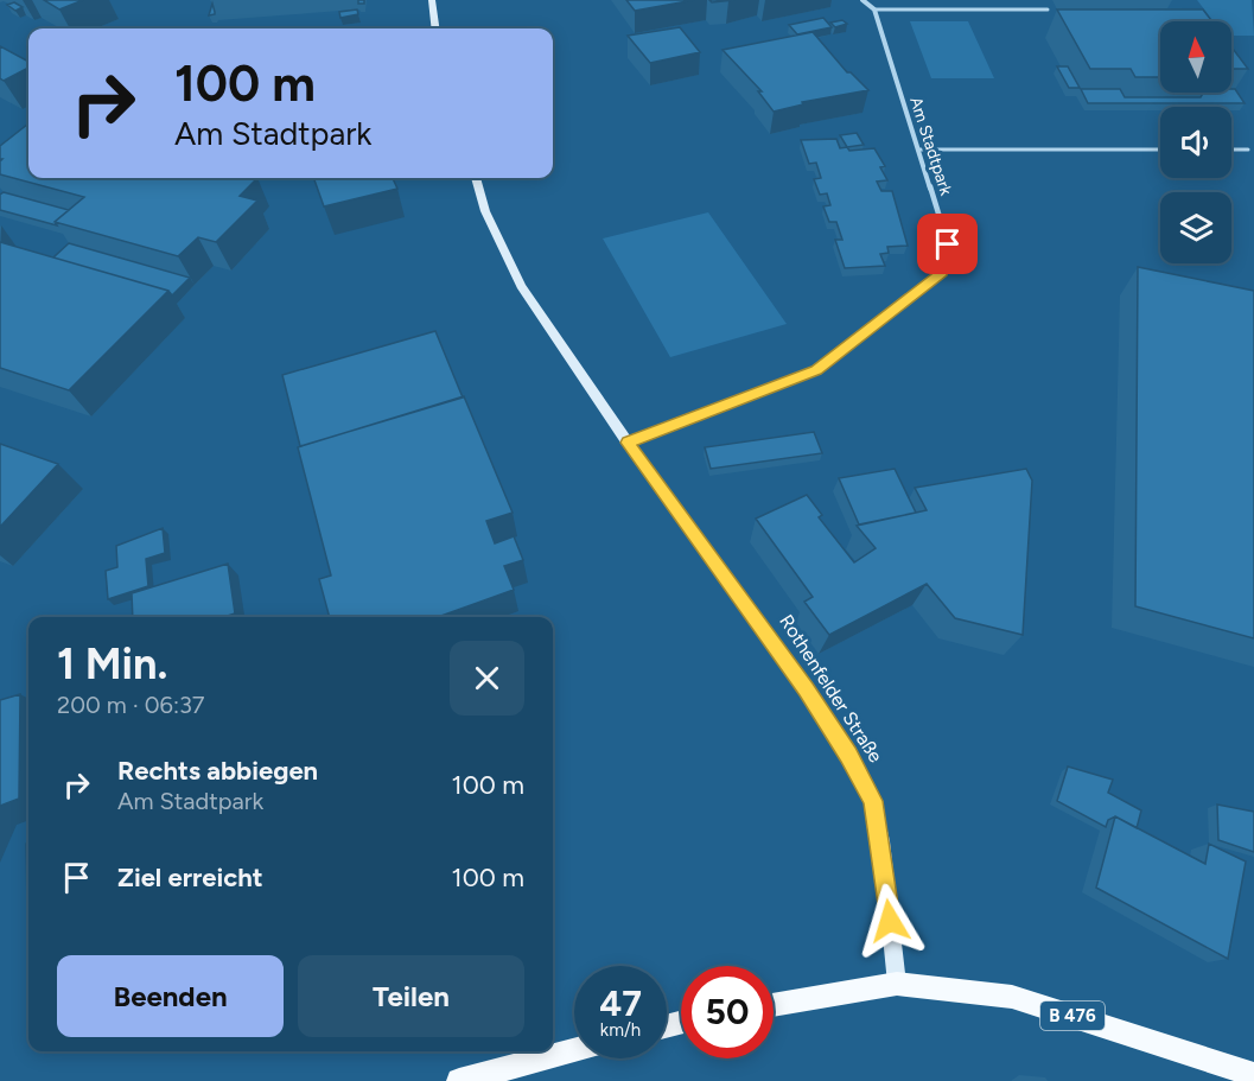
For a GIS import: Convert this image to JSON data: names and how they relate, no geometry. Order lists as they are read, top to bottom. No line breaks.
{"streets":{"main road":["Rothenfelder Straße","B 476"],"street":["Am Stadtpark"]},"crossings":[["Am Stadtpark","Rothenfelder Straße"],["Rothenfelder Straße","B 476"]],"north":"top","page":{"turn":["100 m","Am Stadtpark"],"heading":["1 Min.","200 m · 06:37"],"list":[{"name":"Rechts abbiegen","note":"Am Stadtpark","value":"100 m"},{"name":"Ziel erreicht","value":"100 m"}],"buttons":["Beenden","Teilen"],"speed":"47 km/h","limit":"50"}}
